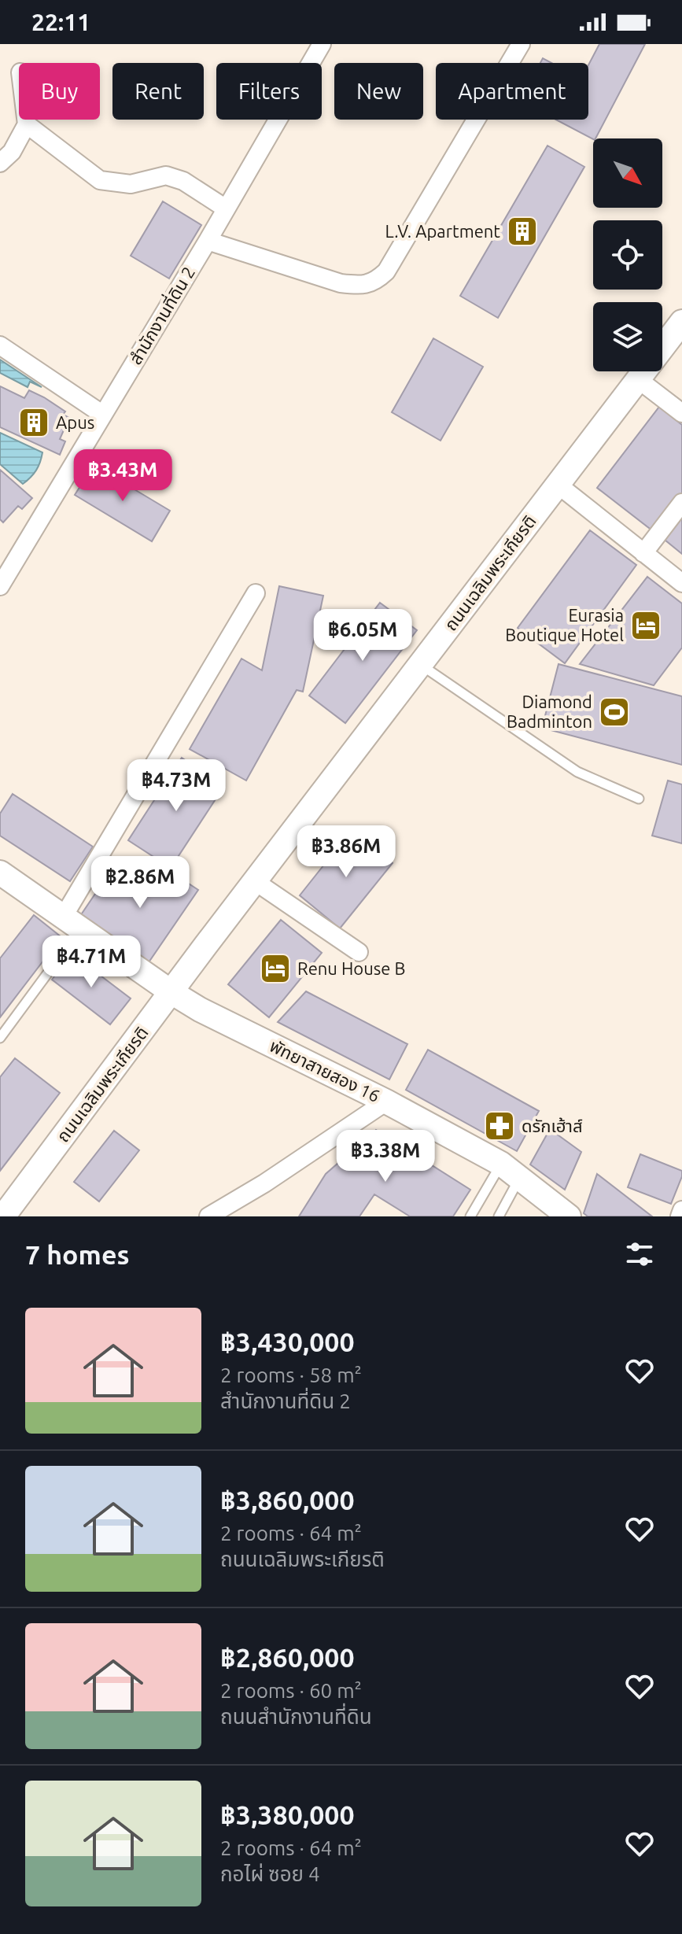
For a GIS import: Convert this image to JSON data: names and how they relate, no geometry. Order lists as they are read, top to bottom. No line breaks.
{"streets":{"main road":["ถนนเฉลิมพระเกียรติ","พัทยาสายสอง 16"],"street":["สำนักงานที่ดิน 2"]},"crossings":[["ถนนเฉลิมพระเกียรติ","พัทยาสายสอง 16"]],"places":{"building":["L.V. Apartment","Apus"],"hotel":["Eurasia Boutique Hotel","Renu House B"],"sports":["Diamond Badminton"],"pharmacy":["ดรักเฮ้าส์"]},"north":"bottom right","page":{"status":"22:11","chip":["Buy","Rent","Filters","New","Apartment"],"price":["฿3.43M","฿6.05M","฿4.73M","฿3.86M","฿2.86M","฿4.71M","฿3.38M"],"heading":"7 homes","list":[{"name":"฿3,430,000","note":"2 rooms · 58 m² · สำนักงานที่ดิน 2"},{"name":"฿3,860,000","note":"2 rooms · 64 m² · ถนนเฉลิมพระเกียรติ"},{"name":"฿2,860,000","note":"2 rooms · 60 m² · ถนนสำนักงานที่ดิน"},{"name":"฿3,380,000","note":"2 rooms · 64 m² · กอไผ่ ซอย 4"}]}}
